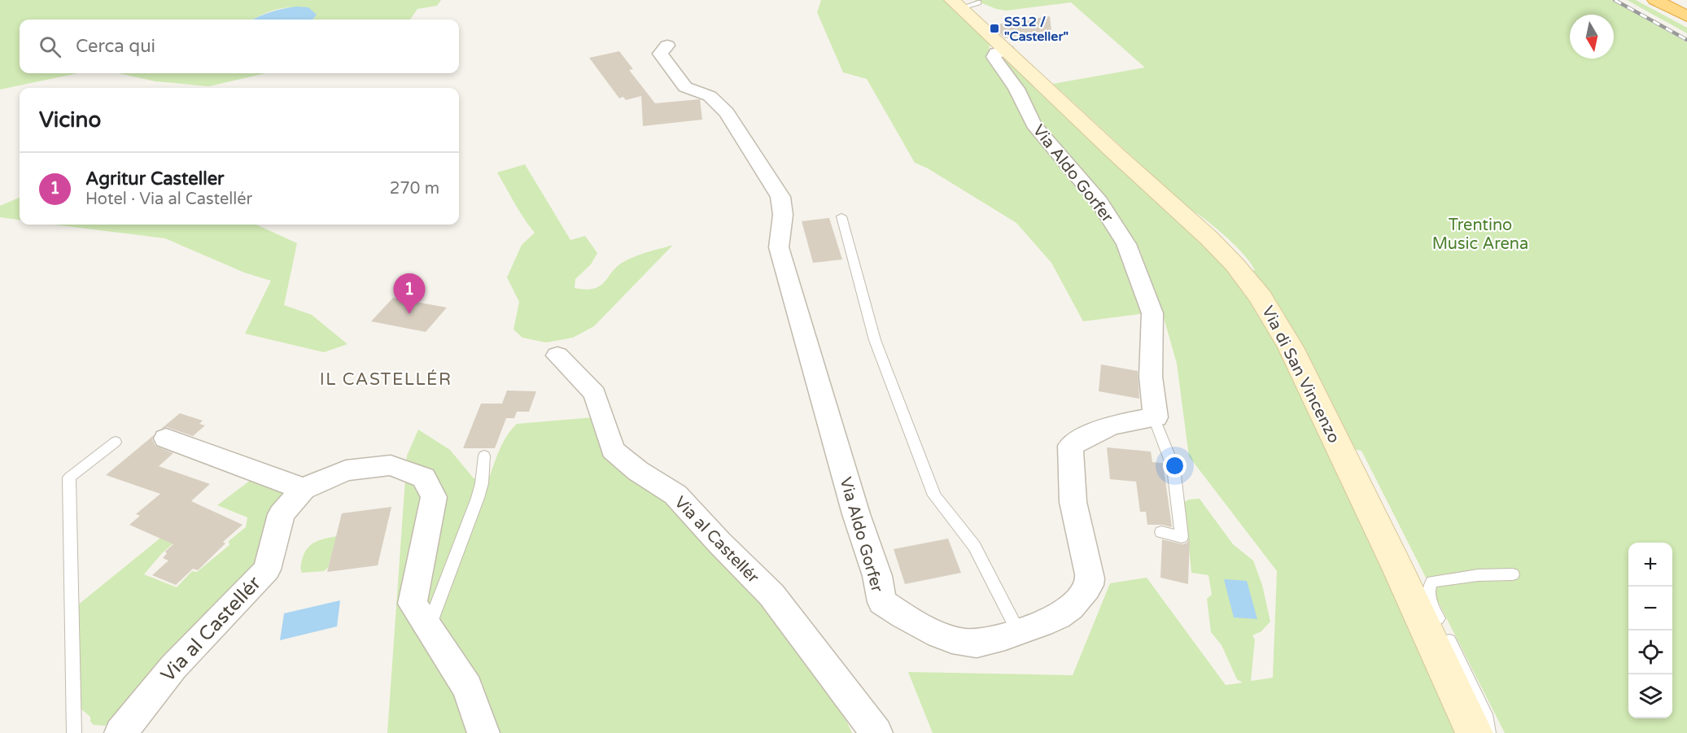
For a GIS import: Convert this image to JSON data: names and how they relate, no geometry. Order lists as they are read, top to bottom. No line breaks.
{"streets":{"main road":["Via di San Vincenzo"],"street":["Via Aldo Gorfer","Via al Castellér"]},"crossings":[["Via Aldo Gorfer","Via di San Vincenzo"]],"districts":["IL CASTELLÉR"],"parks":["Trentino Music Arena"],"places":{"transit":["SS12 / \"Casteller\""]},"north":"bottom","page":{"search":"Cerca qui","heading":"Vicino","list":[{"mark":"1","name":"Agritur Casteller","note":"Hotel · Via al Castellér","value":"270 m"}],"pins":"1","map_buttons":["+","−"]}}
